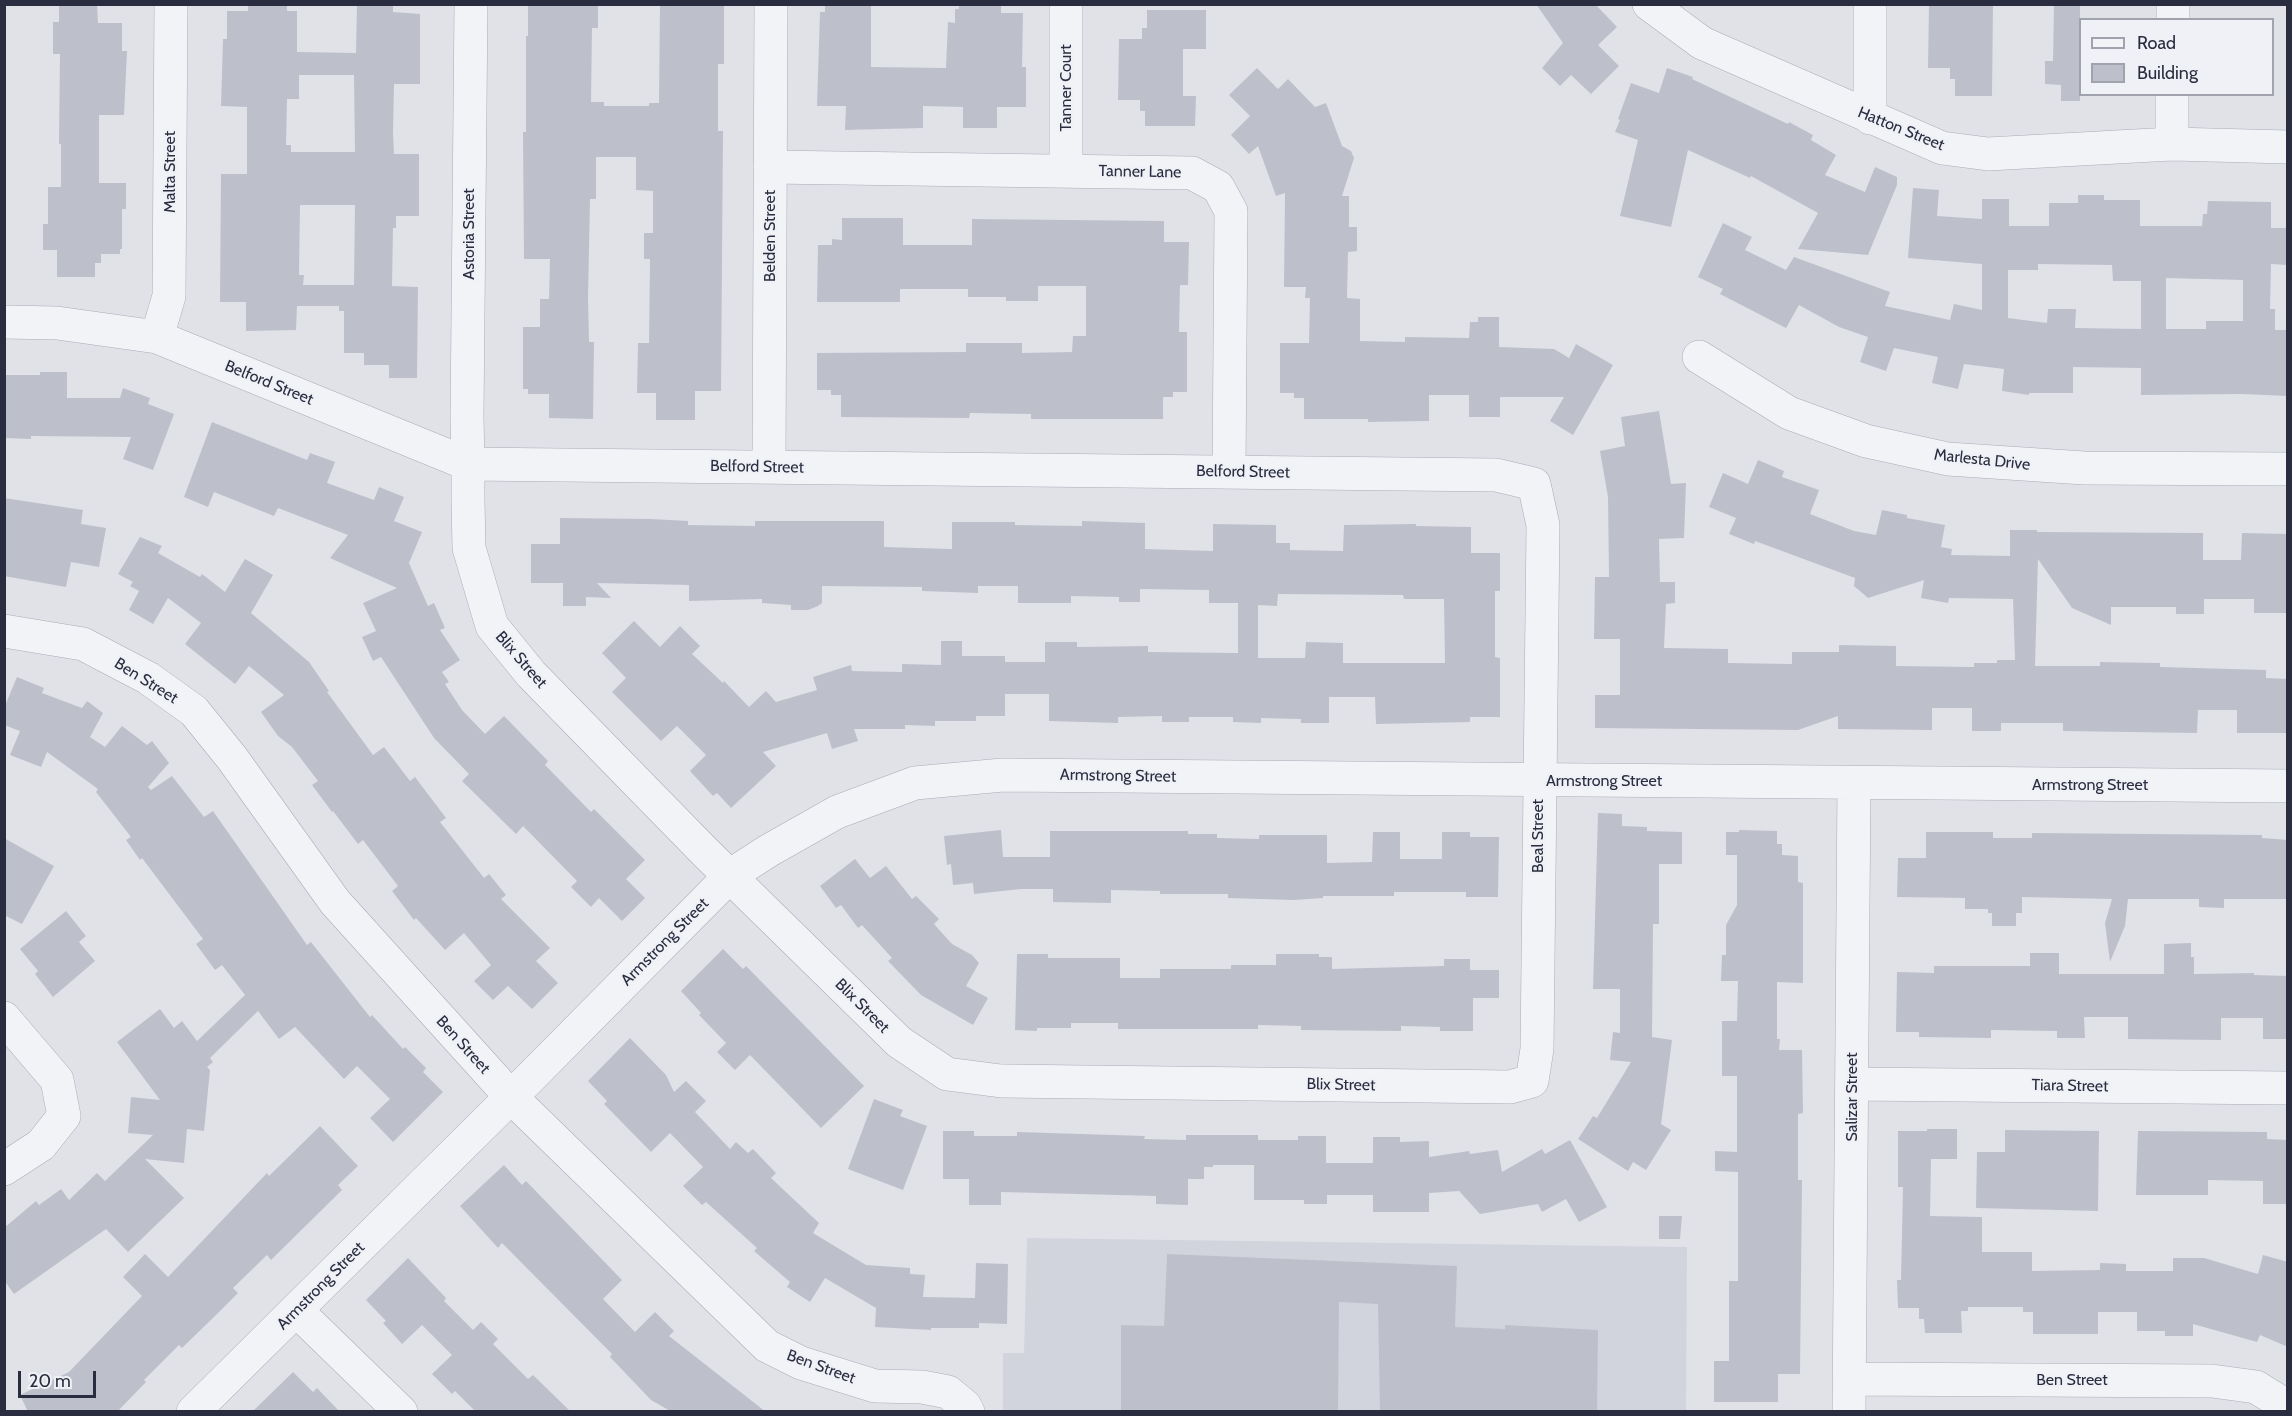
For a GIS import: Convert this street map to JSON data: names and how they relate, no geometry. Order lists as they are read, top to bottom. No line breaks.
{"streets":{"street":["Tanner Court","Hatton Street","Malta Street","Tanner Lane","Astoria Street","Belden Street","Belford Street","Marlesta Drive","Blix Street","Ben Street","Armstrong Street","Beal Street","Tiara Street","Salizar Street"]},"crossings":[["Tanner Court","Tanner Lane"],["Malta Street","Belford Street"],["Tanner Lane","Belden Street"],["Tanner Lane","Belford Street"],["Astoria Street","Belford Street"],["Astoria Street","Blix Street"],["Belden Street","Belford Street"],["Belford Street","Blix Street"],["Belford Street","Beal Street"],["Blix Street","Armstrong Street"],["Blix Street","Beal Street"],["Ben Street","Armstrong Street"],["Ben Street","Salizar Street"],["Armstrong Street","Beal Street"],["Armstrong Street","Salizar Street"],["Tiara Street","Salizar Street"]],"legend":["Road","Building"],"scale_bar":"20 m"}
